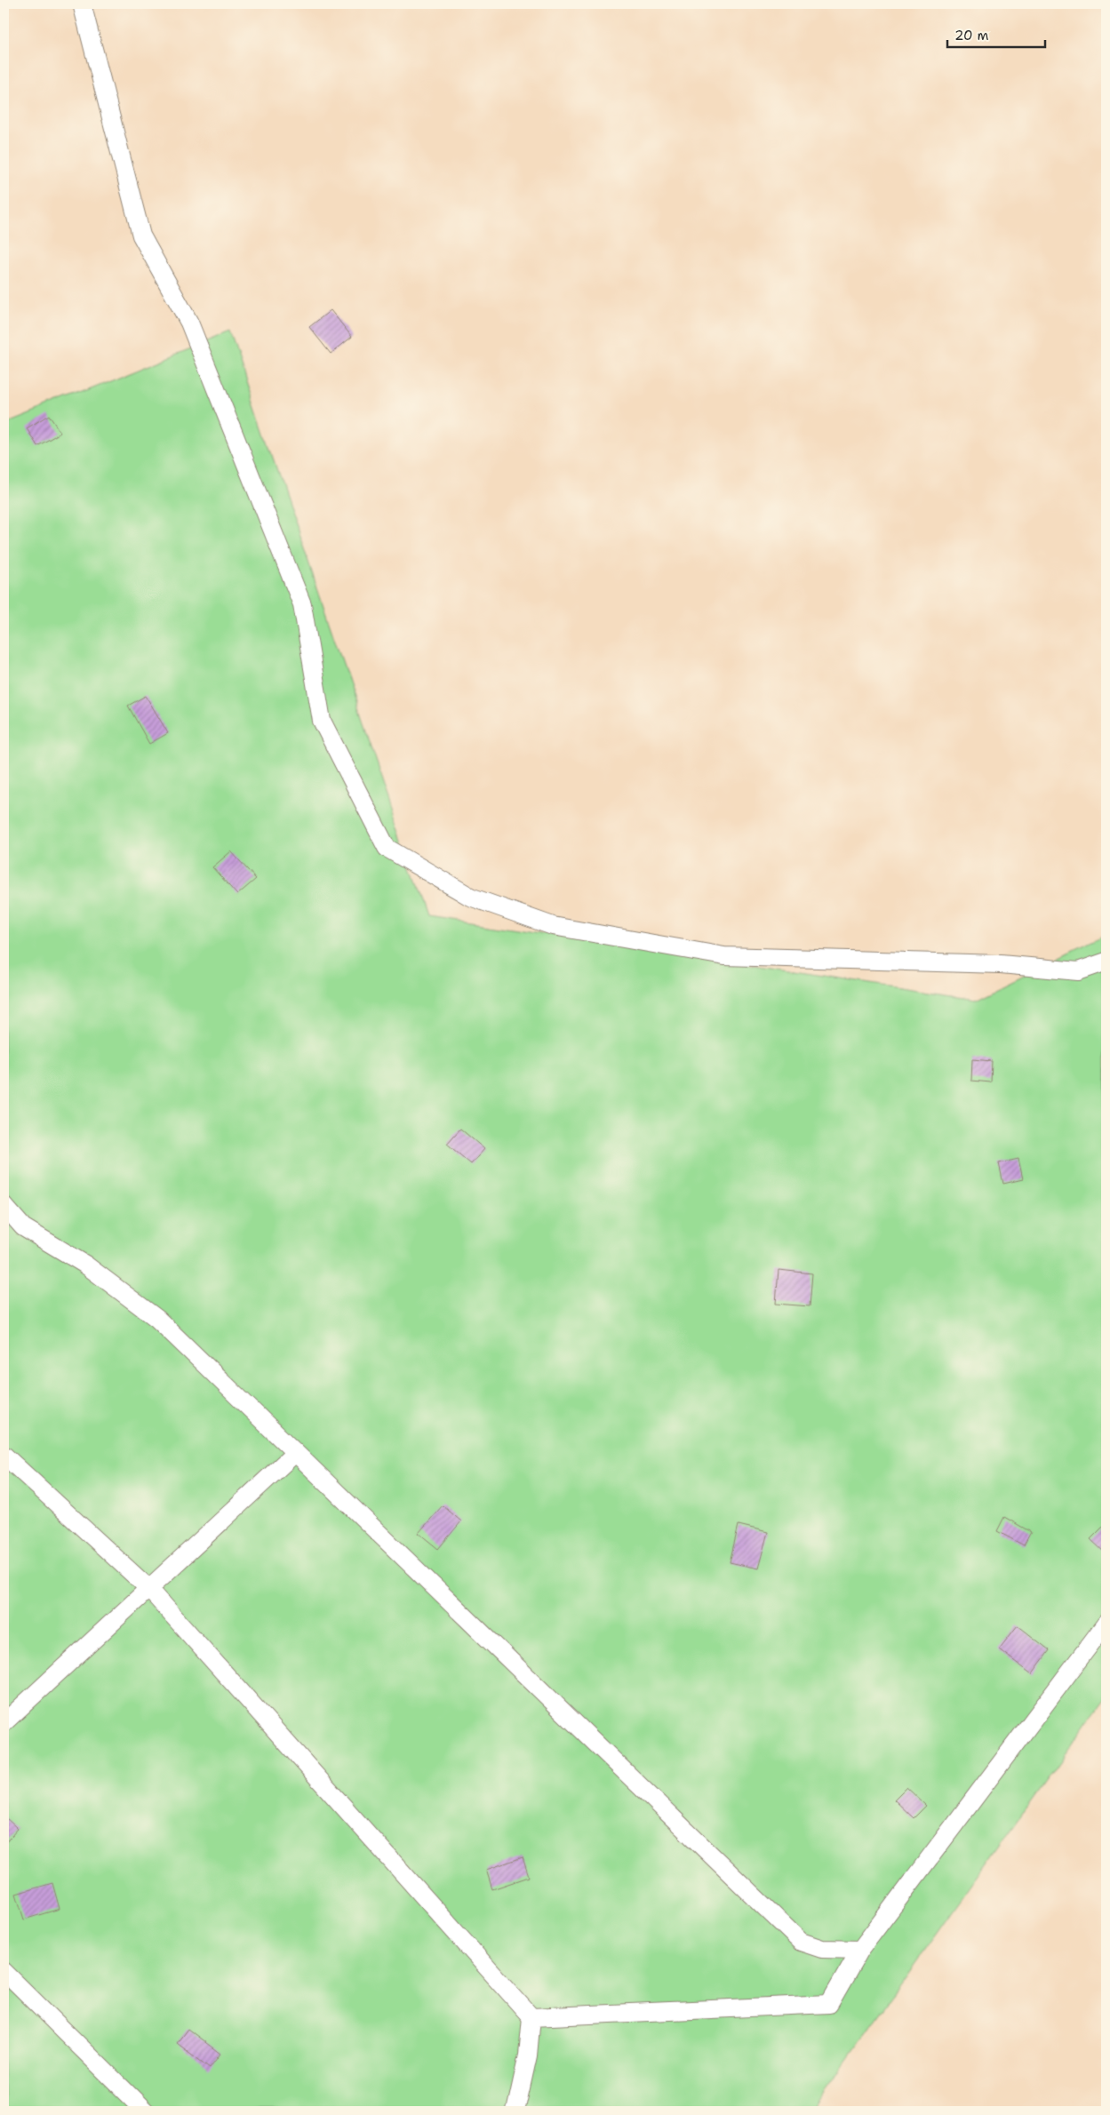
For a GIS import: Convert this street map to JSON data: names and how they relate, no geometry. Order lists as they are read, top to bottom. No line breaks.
{"scale_bar":"20 m"}
